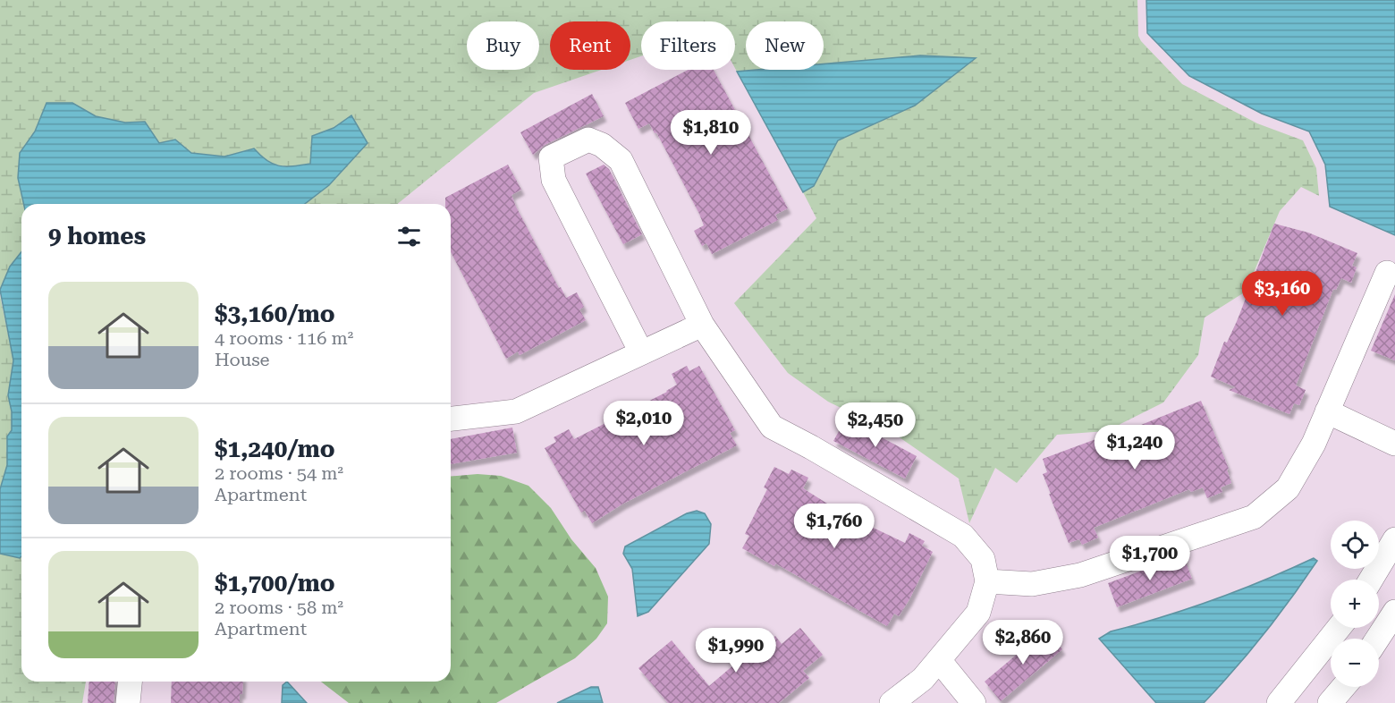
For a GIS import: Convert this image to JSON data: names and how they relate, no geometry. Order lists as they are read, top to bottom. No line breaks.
{"page":{"chip":["Buy","Rent","Filters","New"],"price":["$1,810","$3,160","$2,010","$2,450","$1,240","$1,760","$1,700","$2,860","$1,990"],"heading":"9 homes","list":[{"name":"$3,160/mo","note":"4 rooms · 116 m² · House"},{"name":"$1,240/mo","note":"2 rooms · 54 m² · Apartment"},{"name":"$1,700/mo","note":"2 rooms · 58 m² · Apartment"}],"map_buttons":["+","−"]}}
